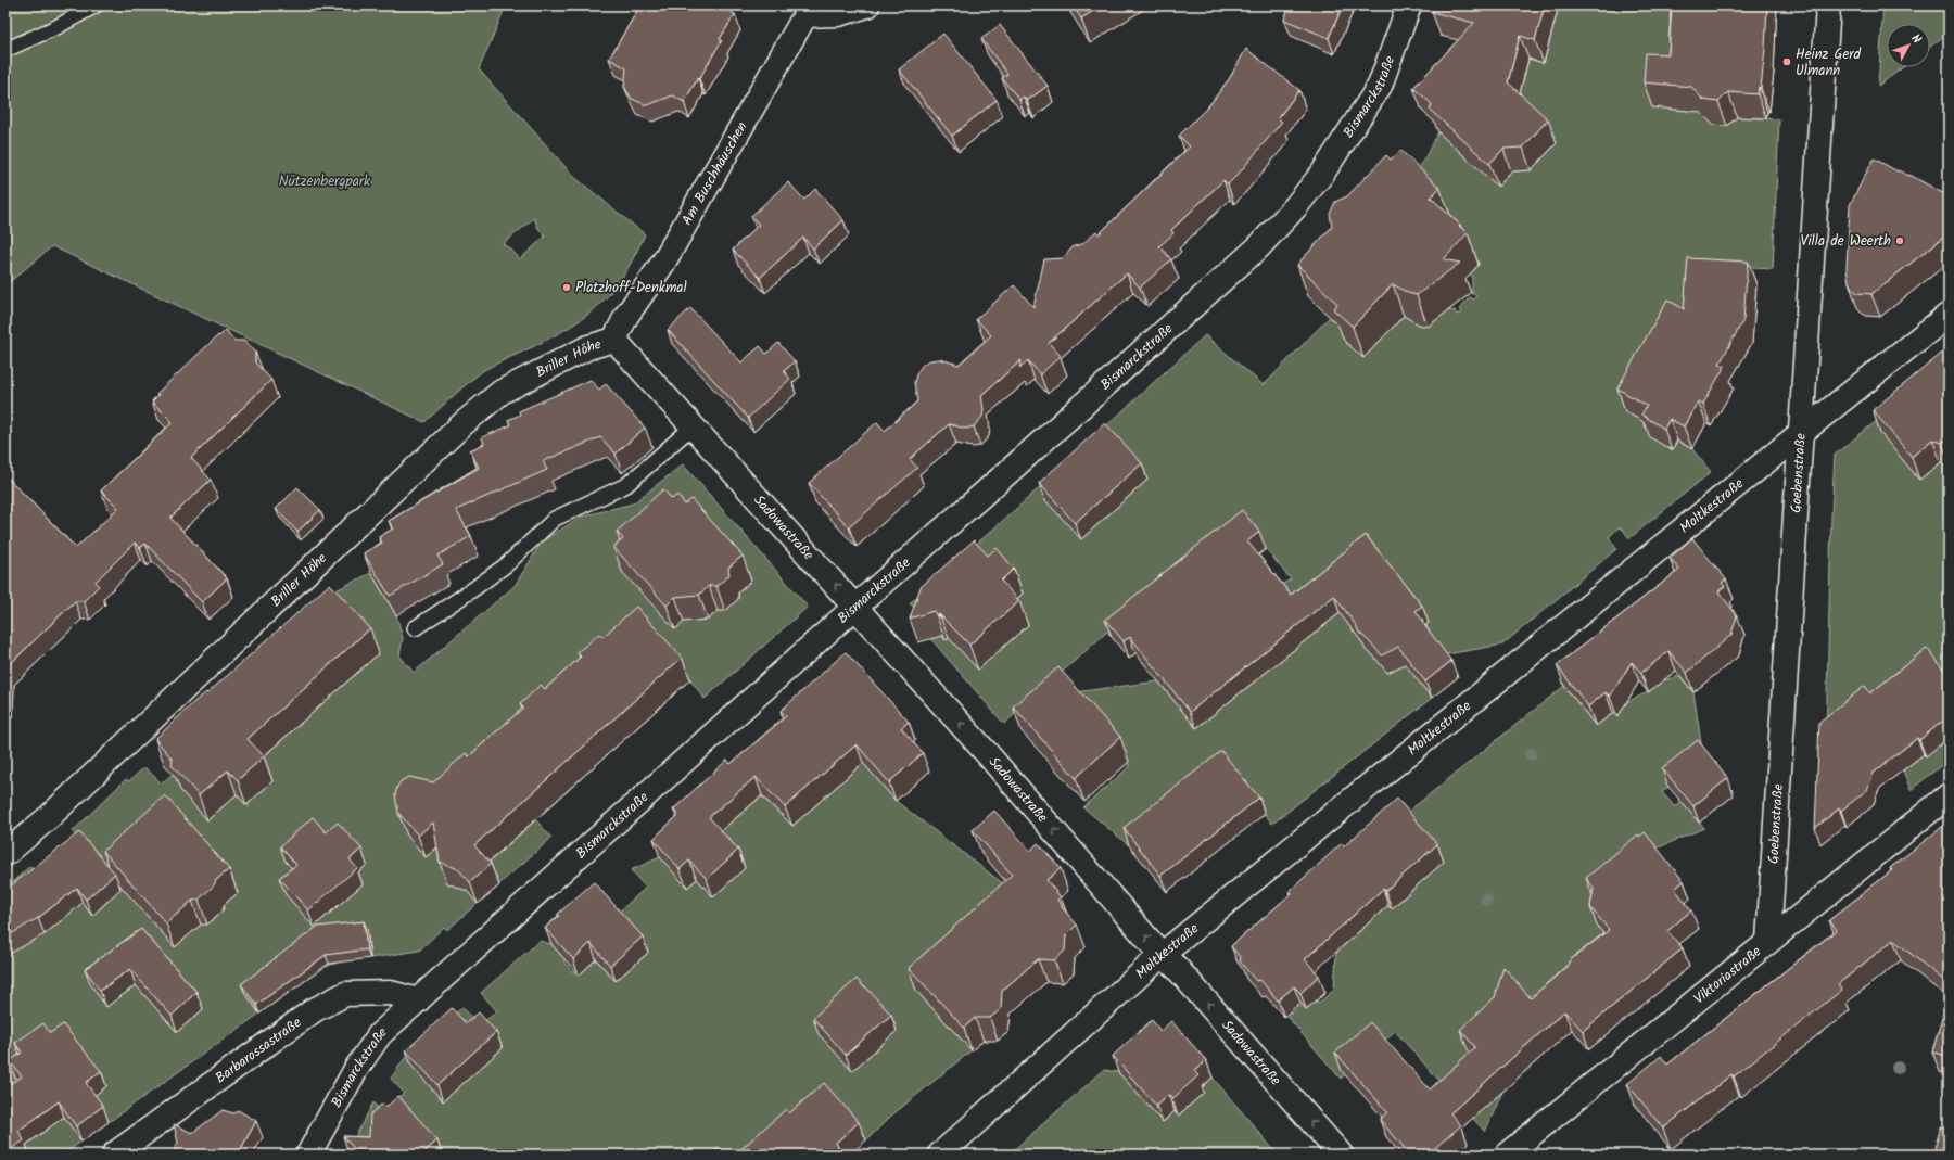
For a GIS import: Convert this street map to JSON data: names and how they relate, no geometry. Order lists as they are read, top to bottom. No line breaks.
{"streets":{"street":["Bismarckstraße","Am Buschhäuschen","Briller Höhe","Goebenstraße","Moltkestraße","Sadowastraße","Viktoriastraße","Barbarossastraße"]},"crossings":[["Bismarckstraße","Sadowastraße"],["Bismarckstraße","Barbarossastraße"],["Am Buschhäuschen","Briller Höhe"],["Am Buschhäuschen","Sadowastraße"],["Briller Höhe","Sadowastraße"],["Goebenstraße","Moltkestraße"],["Goebenstraße","Viktoriastraße"],["Moltkestraße","Sadowastraße"]],"one_way":["Sadowastraße"],"parks":["Nützenbergpark"],"places":["Heinz Gerd Ulmann","Villa de Weerth","Platzhoff-Denkmal"],"north":"top right"}
